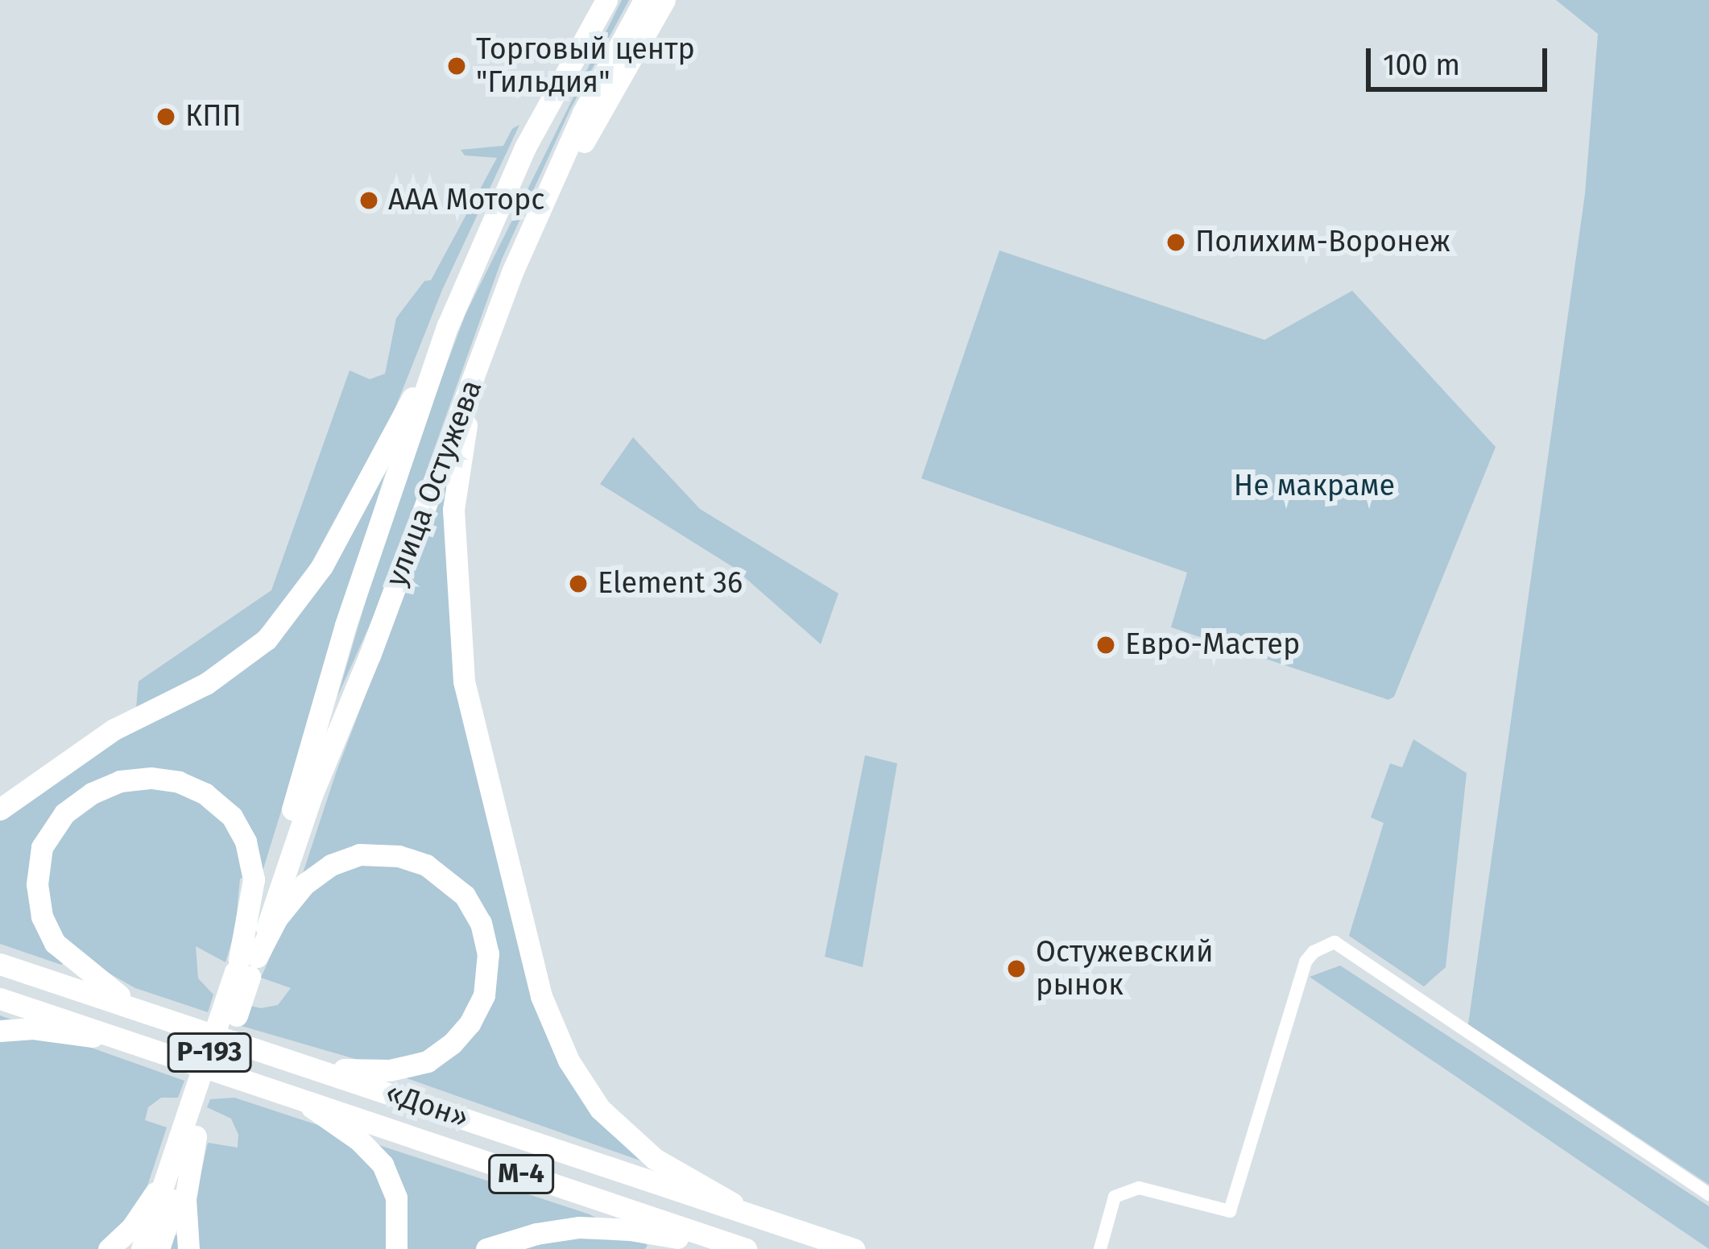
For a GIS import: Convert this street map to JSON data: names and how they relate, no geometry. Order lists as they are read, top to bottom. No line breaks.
{"streets":{"main road":["улица Остужева","Р-193","«Дон»","М-4"]},"crossings":[["улица Остужева","Р-193"]],"parks":["Не макраме"],"places":["Торговый центр \"Гильдия\"","КПП","ААА Моторс","Полихим-Воронеж","Element 36","Евро-Мастер","Остужевский рынок"],"scale_bar":"100 m"}
